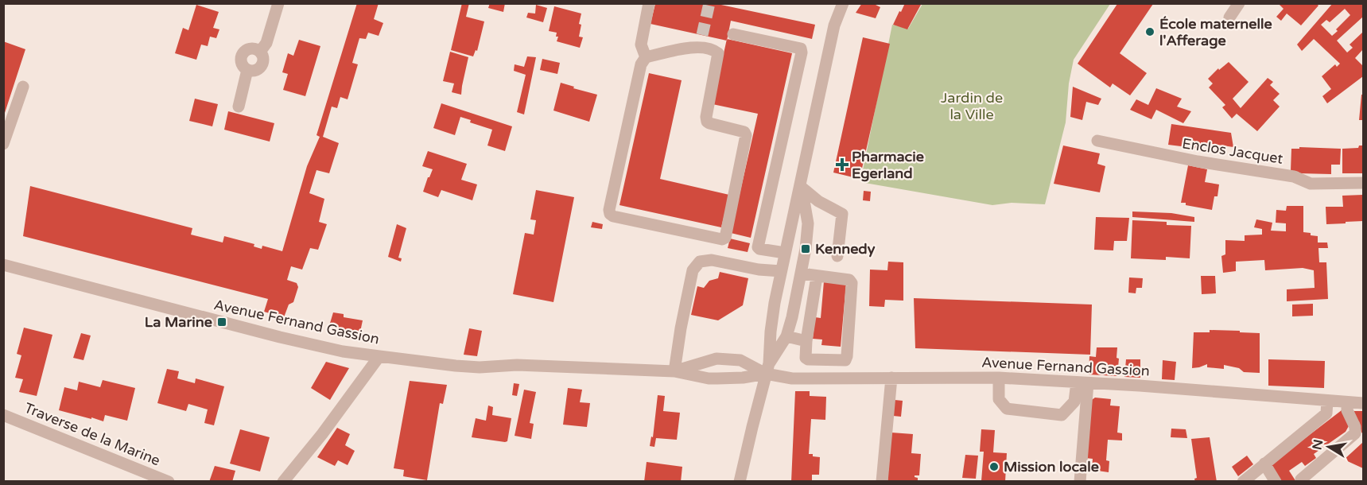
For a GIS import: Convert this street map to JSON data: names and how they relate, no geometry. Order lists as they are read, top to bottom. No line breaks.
{"streets":{"street":["Enclos Jacquet","Avenue Fernand Gassion","Traverse de la Marine"]},"parks":["Jardin de la Ville"],"places":{"other":["École maternelle l'Afferage","Mission locale"],"health":["Pharmacie Egerland"],"transit":["Kennedy","La Marine"]},"north":"left"}
